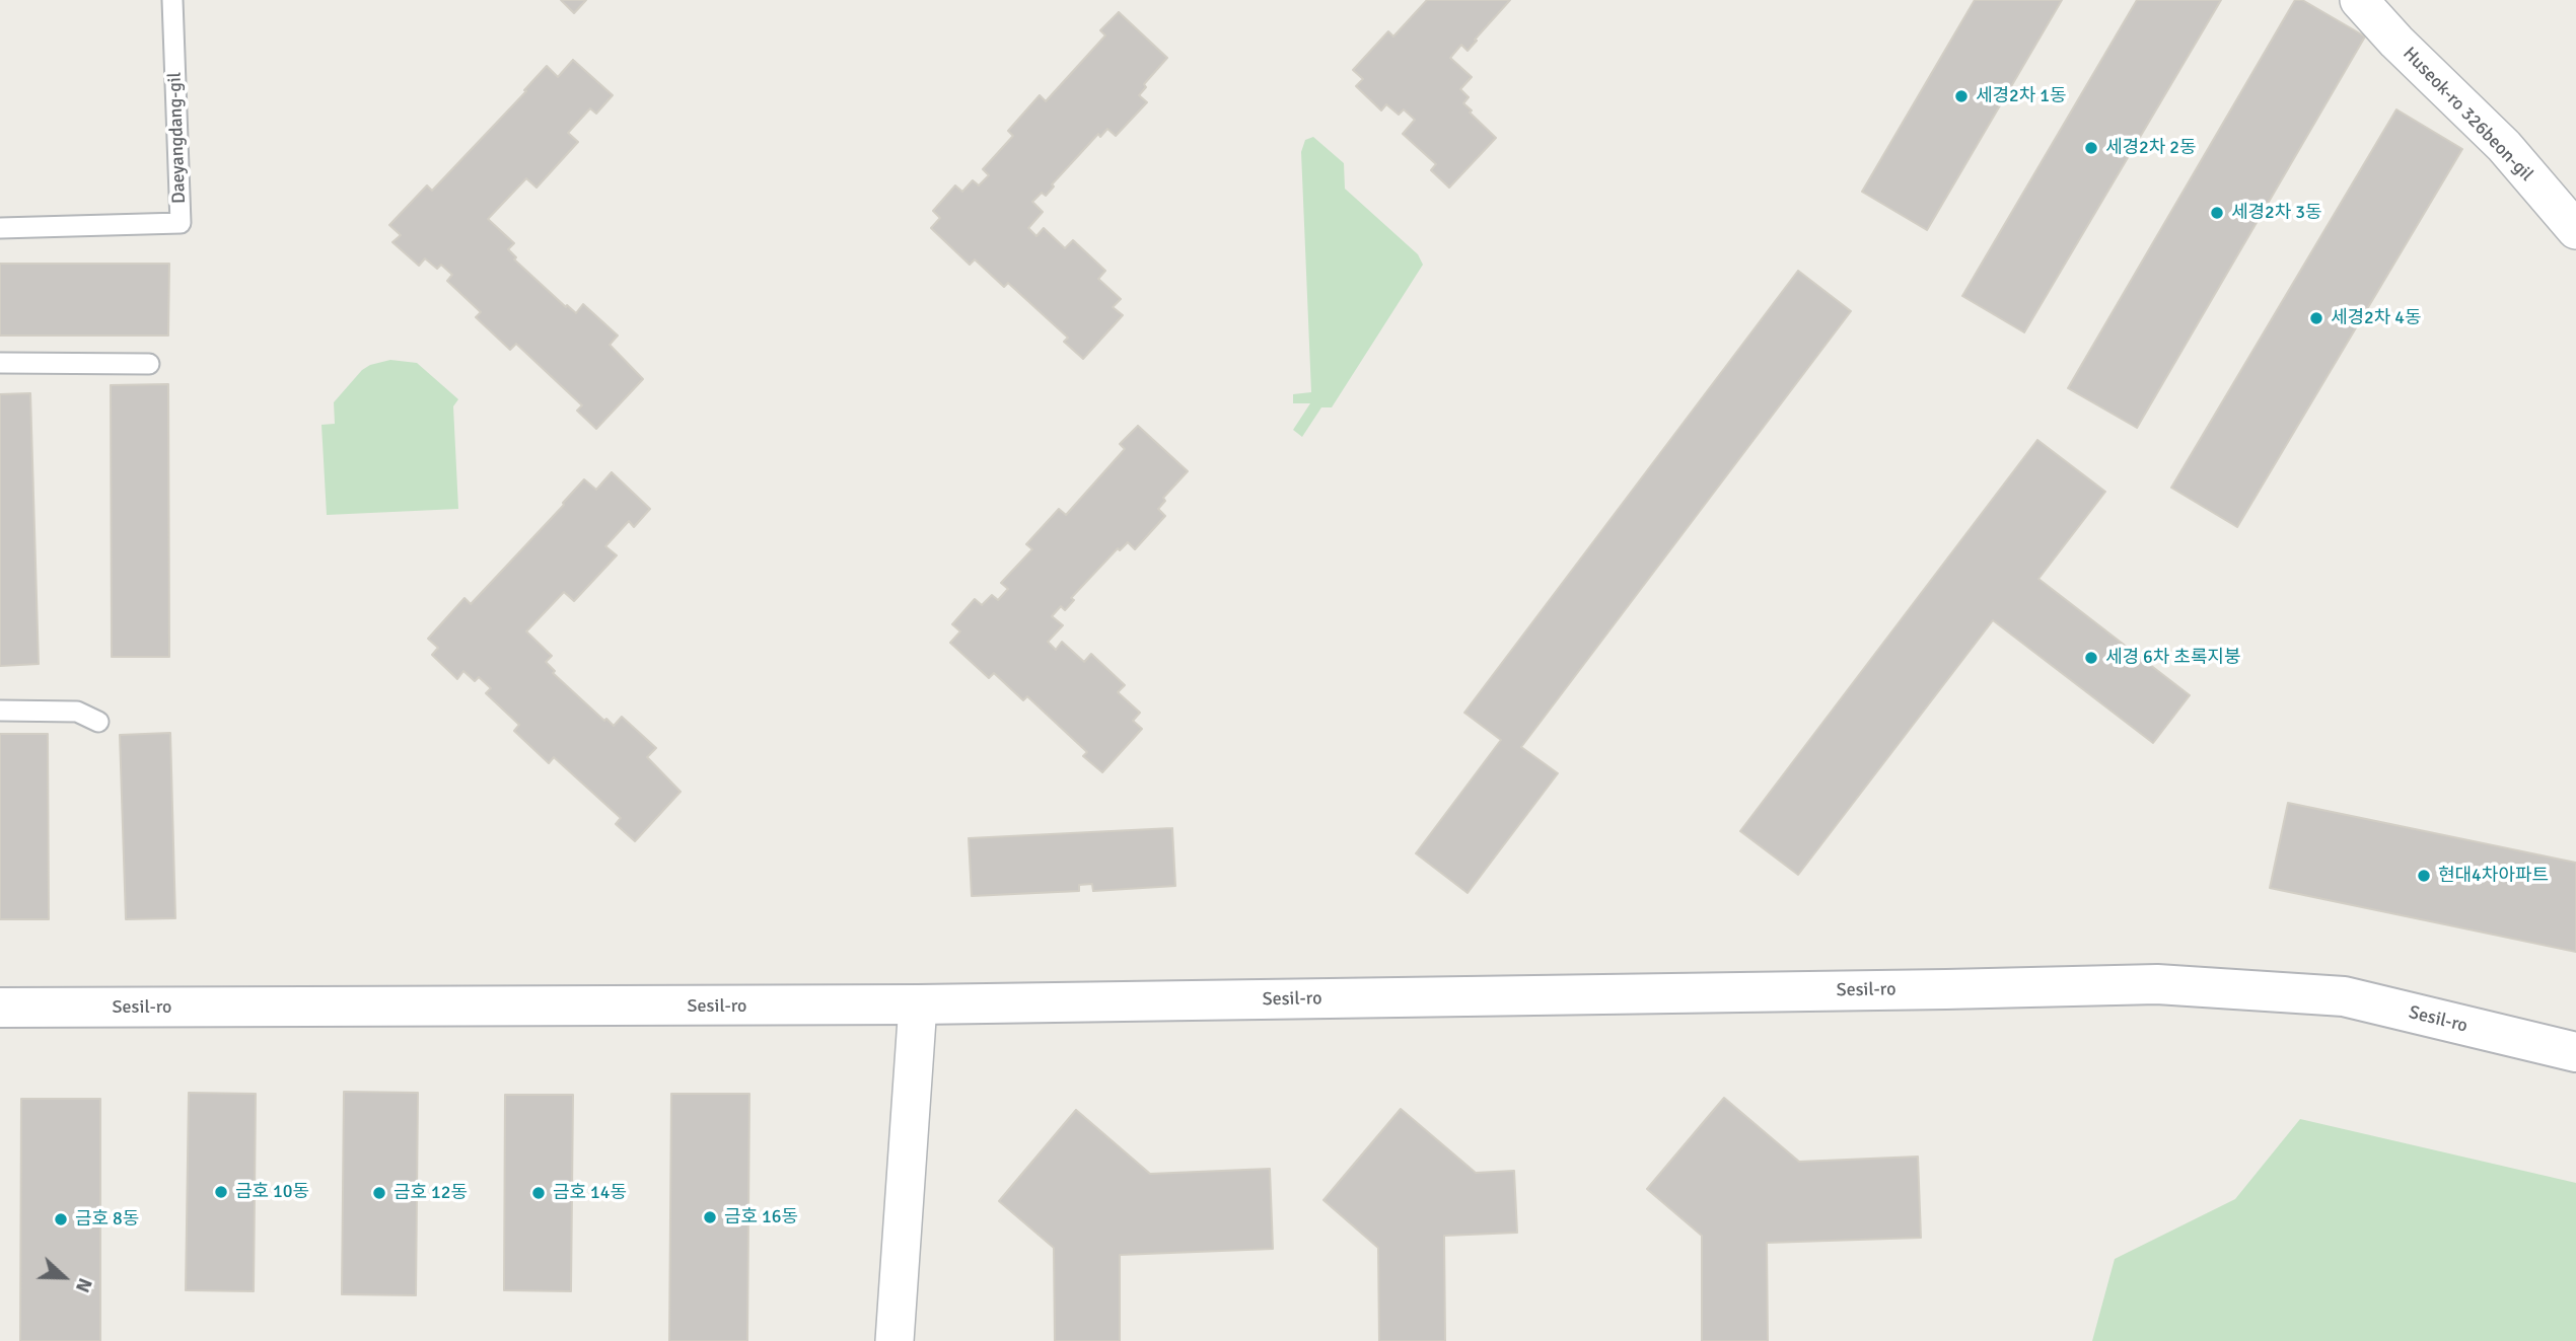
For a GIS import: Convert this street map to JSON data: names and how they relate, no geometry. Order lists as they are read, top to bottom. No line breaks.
{"streets":{"street":["Huseok-ro 326beon-gil","Sesil-ro"],"lane":["Daeyangdang-gil"]},"places":["세경2차 1동","세경2차 2동","세경2차 3동","세경2차 4동","세경 6차 초록지붕","현대4차아파트","금호 10동","금호 12동","금호 14동","금호 16동","금호 8동"],"north":"right"}
